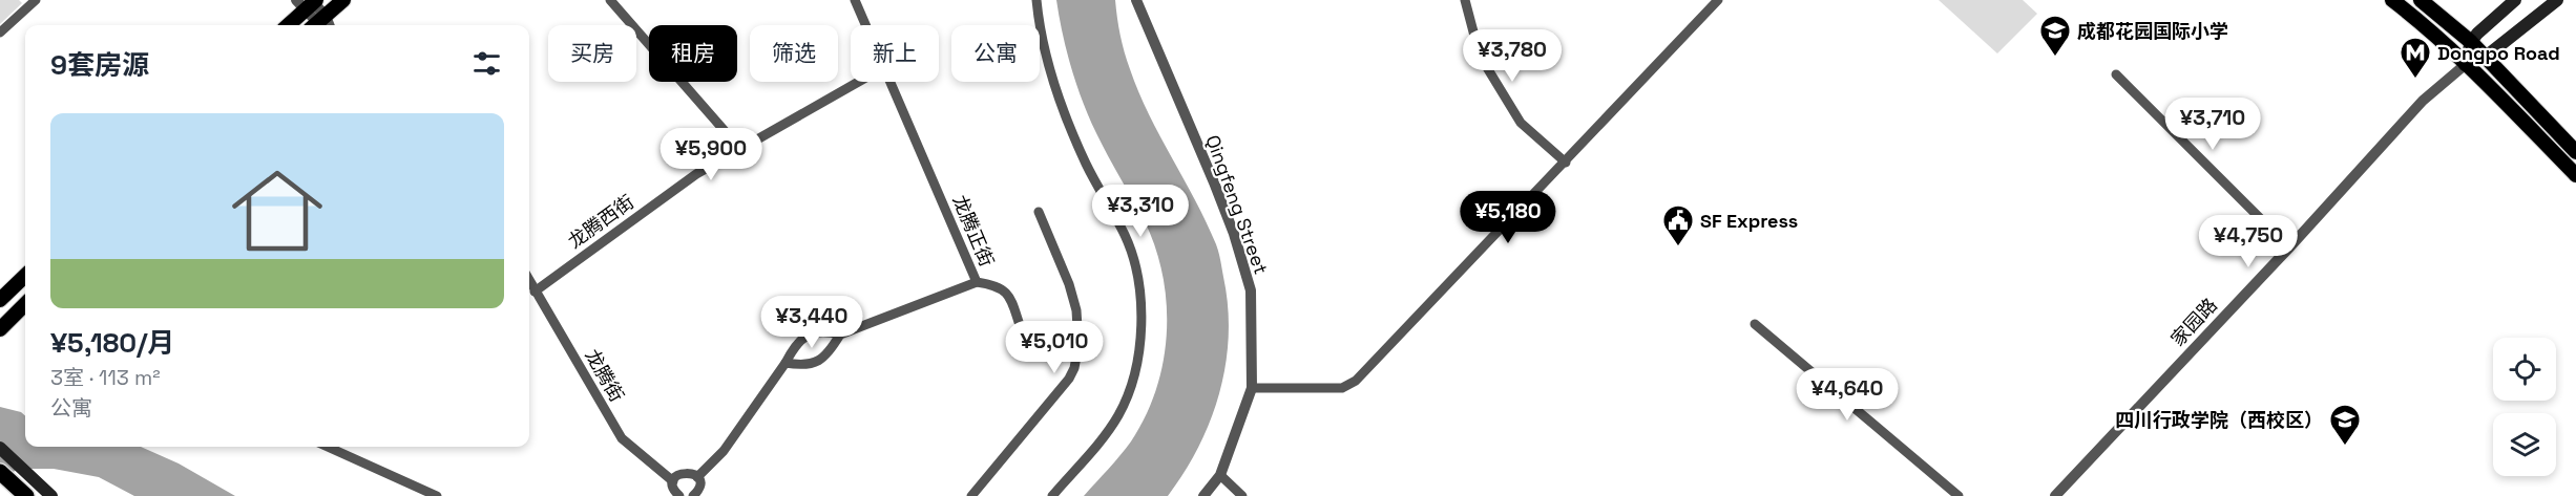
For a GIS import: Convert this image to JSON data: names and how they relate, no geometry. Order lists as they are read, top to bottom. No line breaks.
{"streets":{"street":["Qingfeng Street","龙腾西街","龙腾正街","家园路","龙腾街"]},"crossings":[["龙腾西街","龙腾街"]],"places":{"school or university":["成都花园国际小学","四川行政学院（西校区）"],"metro station":["Dongpo Road"],"public building":["SF Express"]},"page":{"chip":["买房","租房","筛选","新上","公寓"],"heading":"9套房源","price":["¥3,780","¥3,710","¥5,900","¥3,310","¥5,180","¥4,750","¥3,440","¥5,010","¥4,640"],"list":[{"name":"¥5,180/月","note":"3室 · 113 m² · 公寓"}]}}
